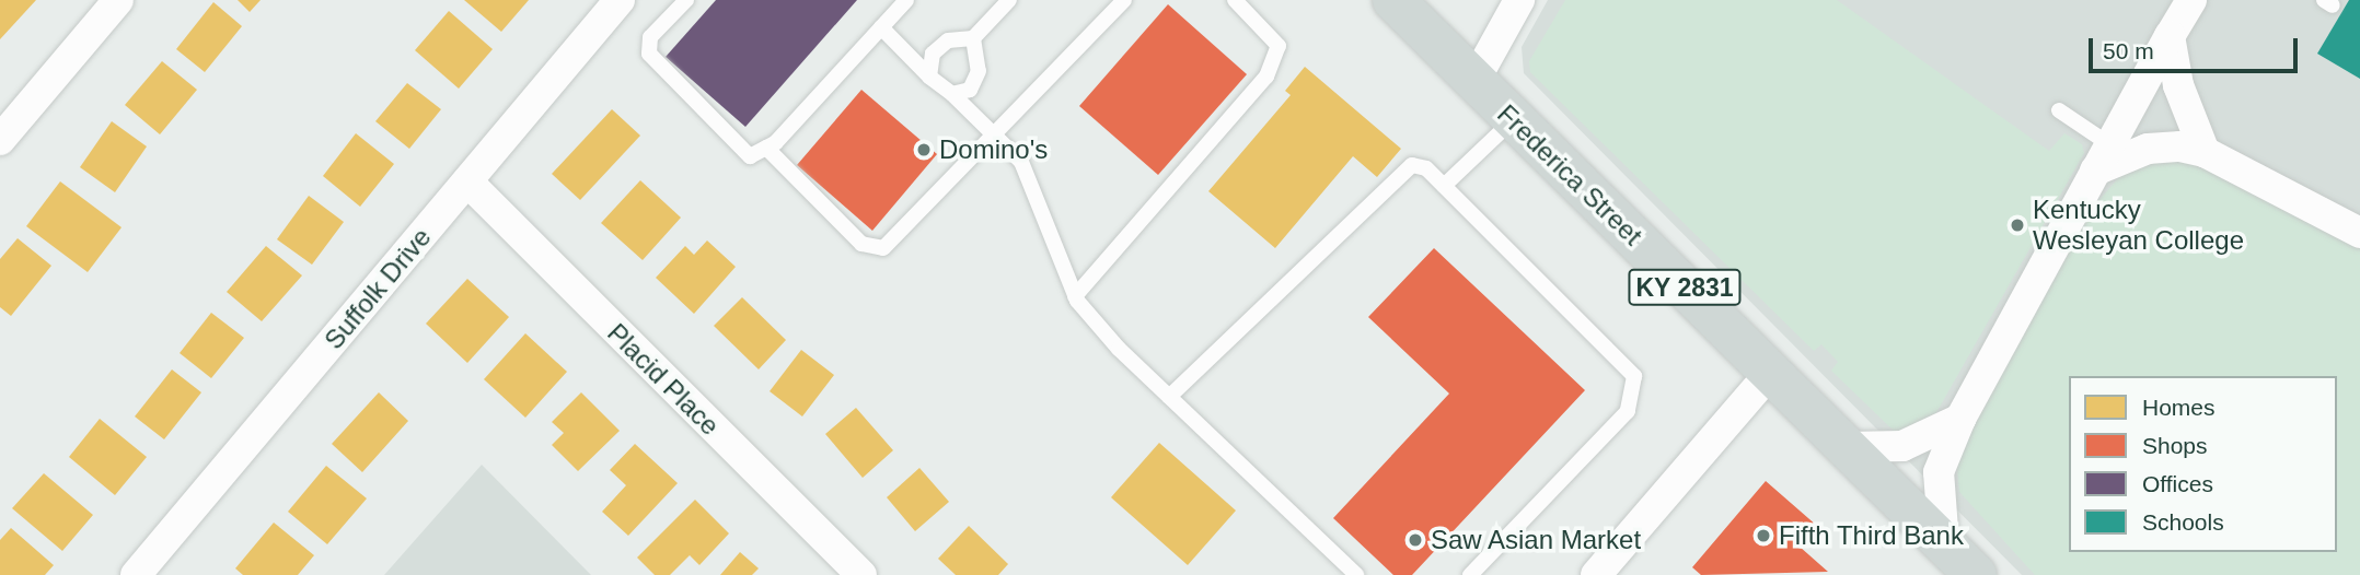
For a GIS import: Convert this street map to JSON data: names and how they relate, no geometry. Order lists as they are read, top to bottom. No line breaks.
{"streets":{"main road":["Frederica Street","KY 2831"],"street":["Suffolk Drive","Placid Place"]},"crossings":[["Suffolk Drive","Placid Place"]],"places":["Domino's","Kentucky Wesleyan College","Fifth Third Bank","Saw Asian Market"],"legend":["Homes","Shops","Offices","Schools"],"scale_bar":"50 m"}
